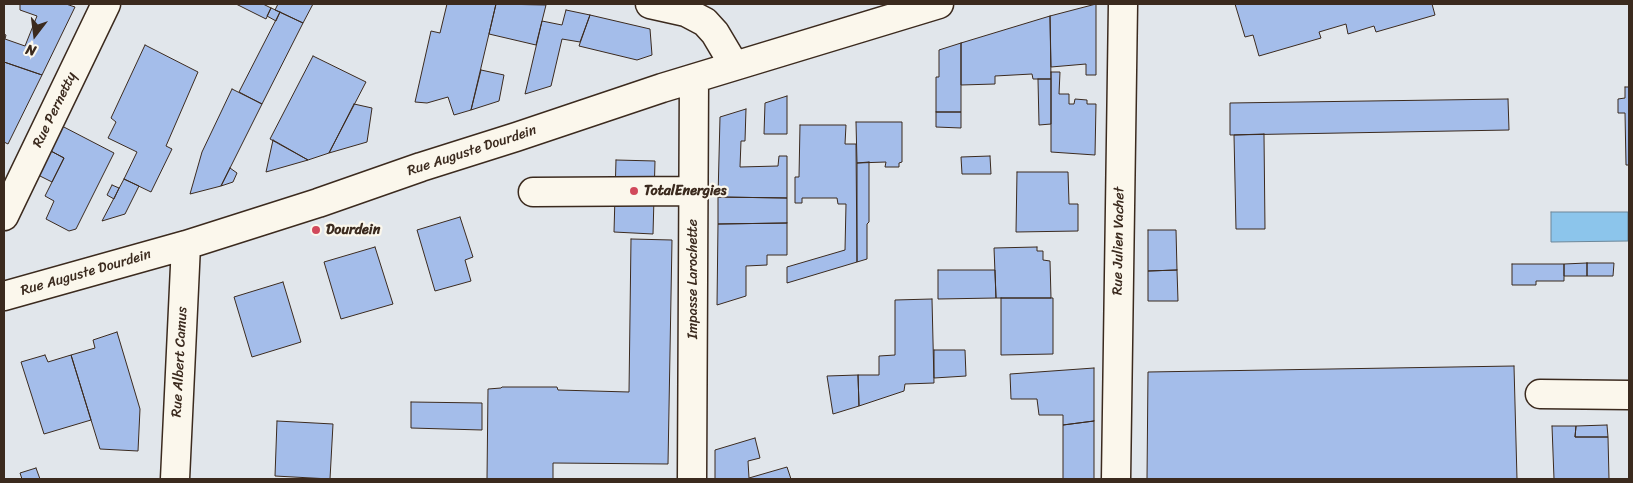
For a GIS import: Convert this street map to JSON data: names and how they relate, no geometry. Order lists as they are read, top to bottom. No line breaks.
{"streets":{"street":["Rue Pernetty","Rue Auguste Dourdein","Rue Julien Vachet","Impasse Larochette","Rue Albert Camus"]},"crossings":[["Rue Auguste Dourdein","Impasse Larochette"],["Rue Auguste Dourdein","Rue Albert Camus"]],"places":["TotalEnergies","Dourdein"],"north":"bottom"}
